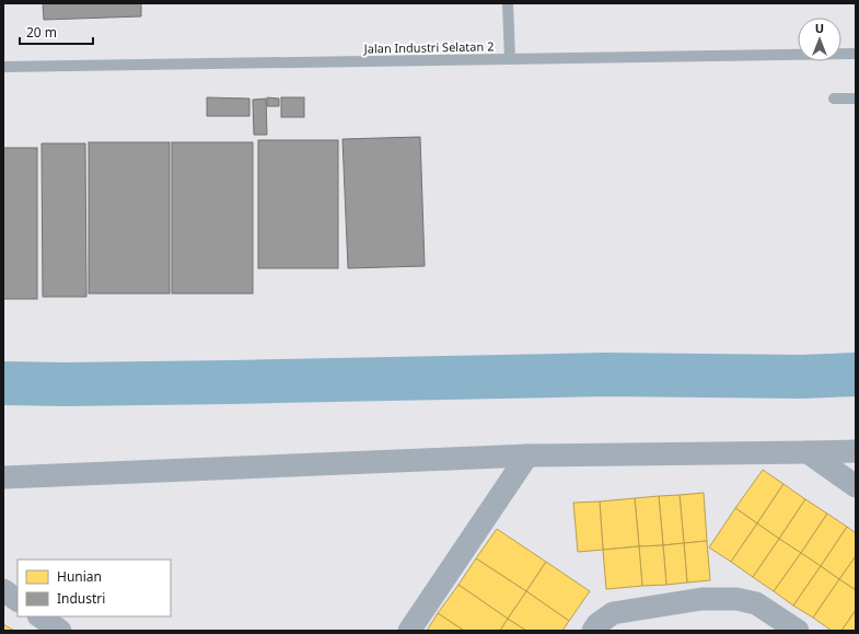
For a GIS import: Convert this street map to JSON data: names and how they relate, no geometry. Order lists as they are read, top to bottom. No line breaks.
{"streets":{"lane":["Jalan Industri Selatan 2"]},"legend":["Hunian","Industri"],"scale_bar":"20 m","north":"top"}
